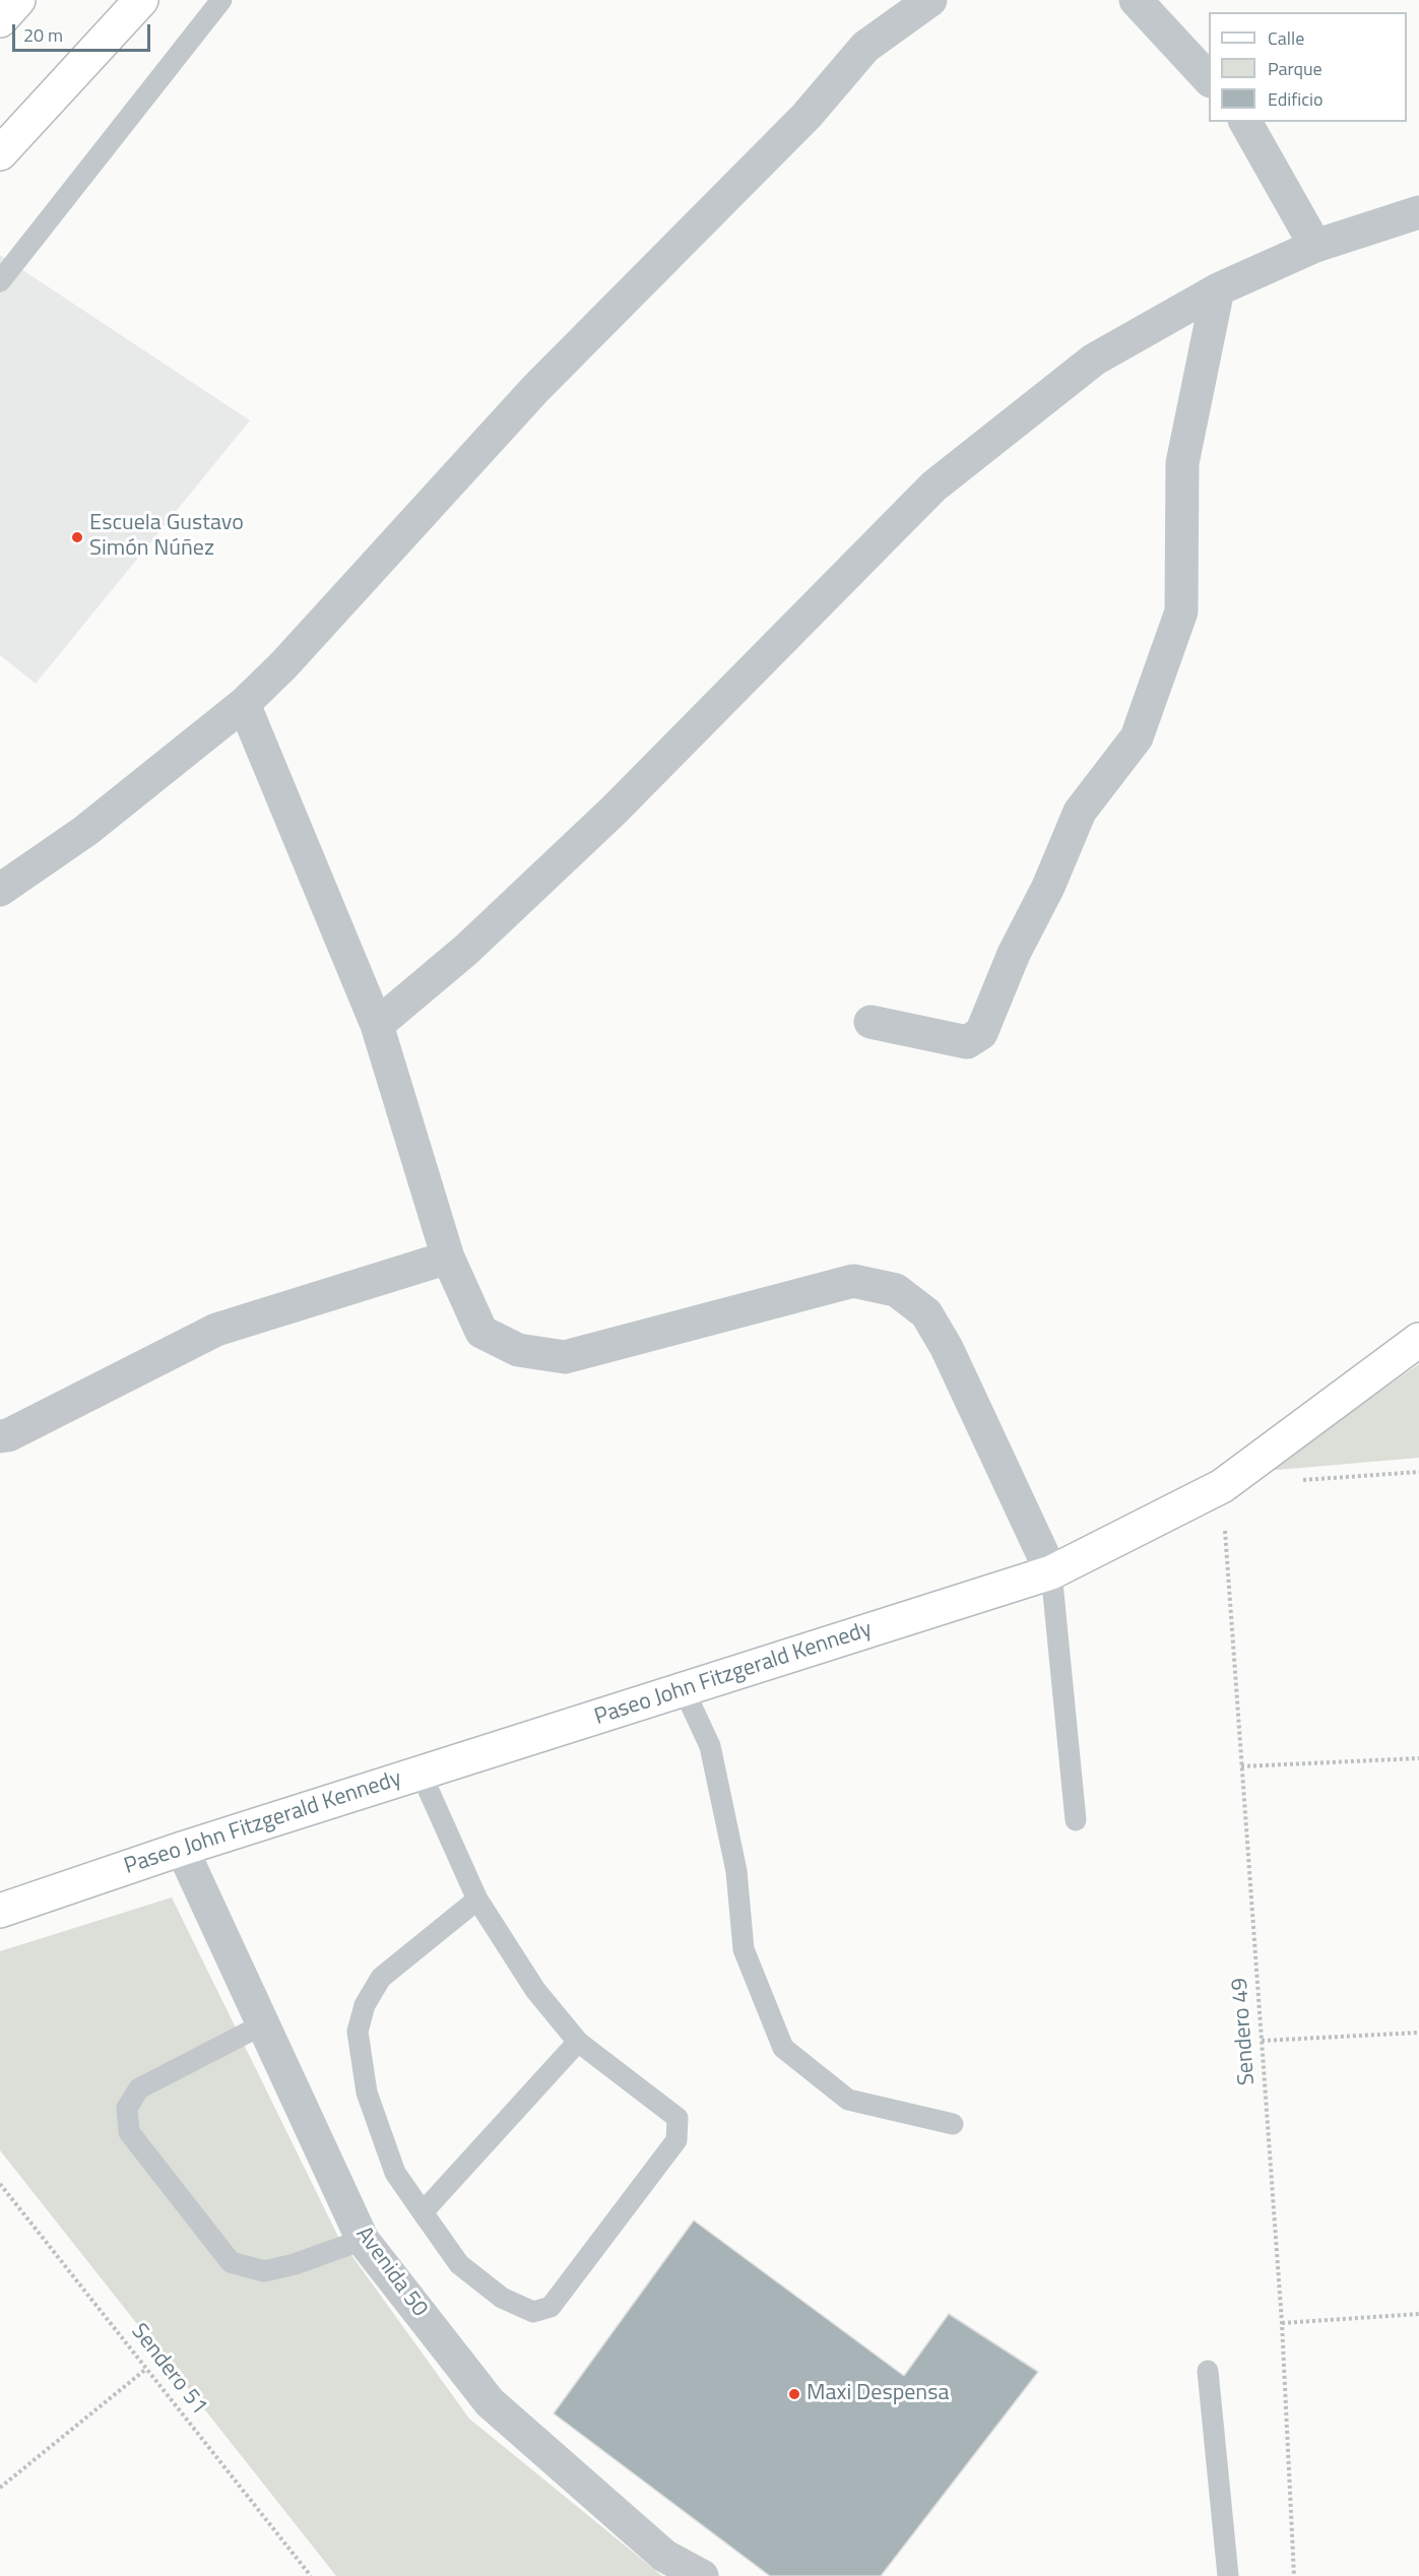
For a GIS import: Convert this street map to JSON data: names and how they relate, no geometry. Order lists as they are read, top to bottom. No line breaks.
{"streets":{"main road":["Paseo John Fitzgerald Kennedy"],"street":["Avenida 50"],"path":["Sendero 49","Sendero 51"]},"crossings":[["Paseo John Fitzgerald Kennedy","Sendero 49"],["Paseo John Fitzgerald Kennedy","Avenida 50"]],"places":["Escuela Gustavo Simón Núñez","Maxi Despensa"],"legend":["Calle","Parque","Edificio"],"scale_bar":"20 m"}
